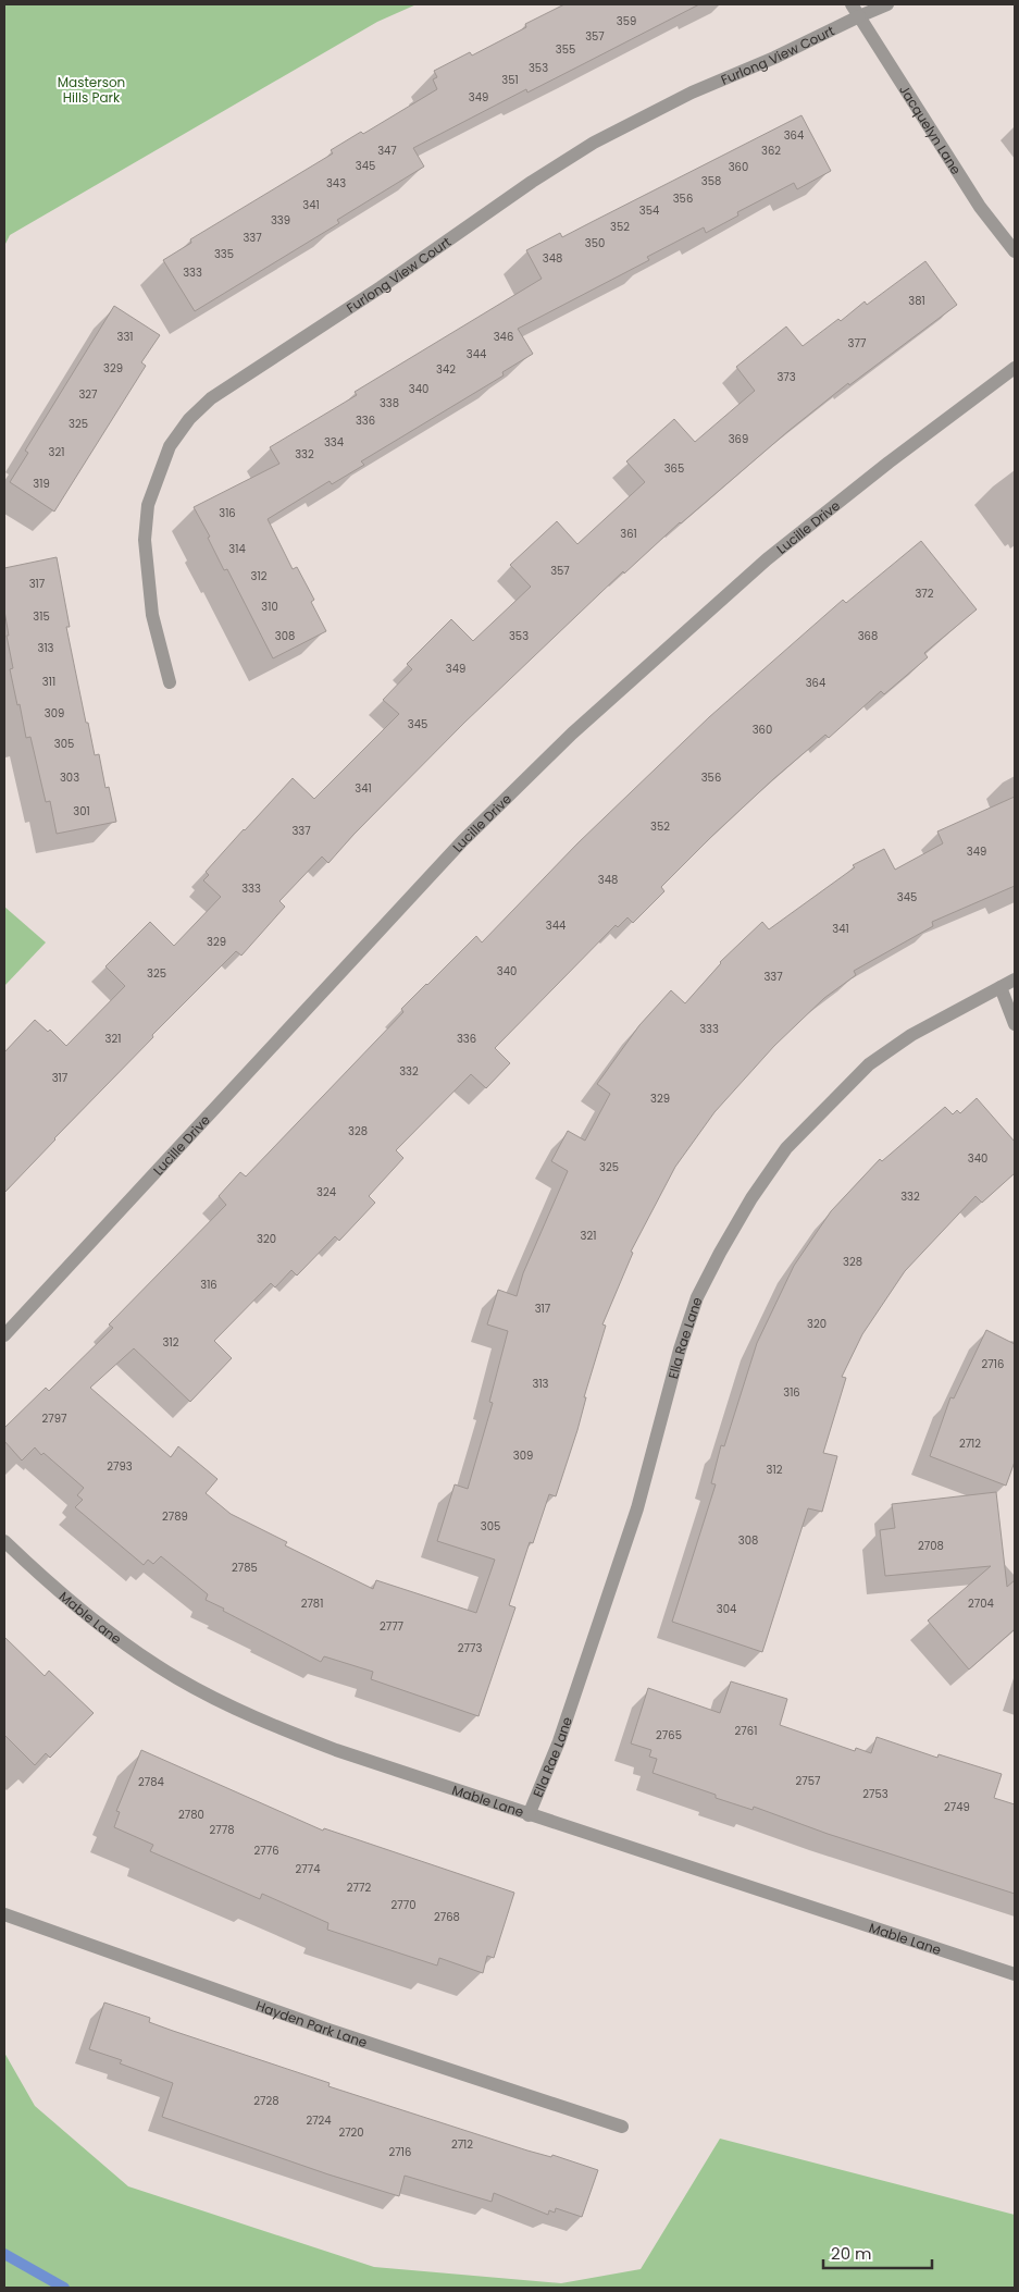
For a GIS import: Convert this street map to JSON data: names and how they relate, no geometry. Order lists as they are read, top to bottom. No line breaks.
{"streets":{"street":["Furlong View Court","Jacquelyn Lane","Lucille Drive","Ella Rae Lane","Mable Lane","Hayden Park Lane"]},"crossings":[["Furlong View Court","Jacquelyn Lane"],["Ella Rae Lane","Mable Lane"]],"parks":["Masterson Hills Park"],"house_numbers":["359","357","355","353","351","349","364","347","362","345","360","358","343","356","341","354","339","352","337","350","335","348","333","381","331","346","377","344","329","342","373","340","327","338","336","325","369","334","321","332","365","319","316","361","314","357","312","317","372","310","315","308","353","368","313","349","311","364","309","345","360","305","303","356","341","301","352","337","349","348","333","345","344","341","329","340","325","337","333","321","336","332","317","329","328","340","325","324","332","321","320","328","316","317","320","312","2716","313","316","2797","2712","309","2793","312","2789","305","308","2708","2785","2781","2704","304","2777","2773","2761","2765","2757","2784","2753","2749","2780","2778","2776","2774","2772","2770","2768","2728","2724","2720","2712","2716"],"scale_bar":"20 m"}
